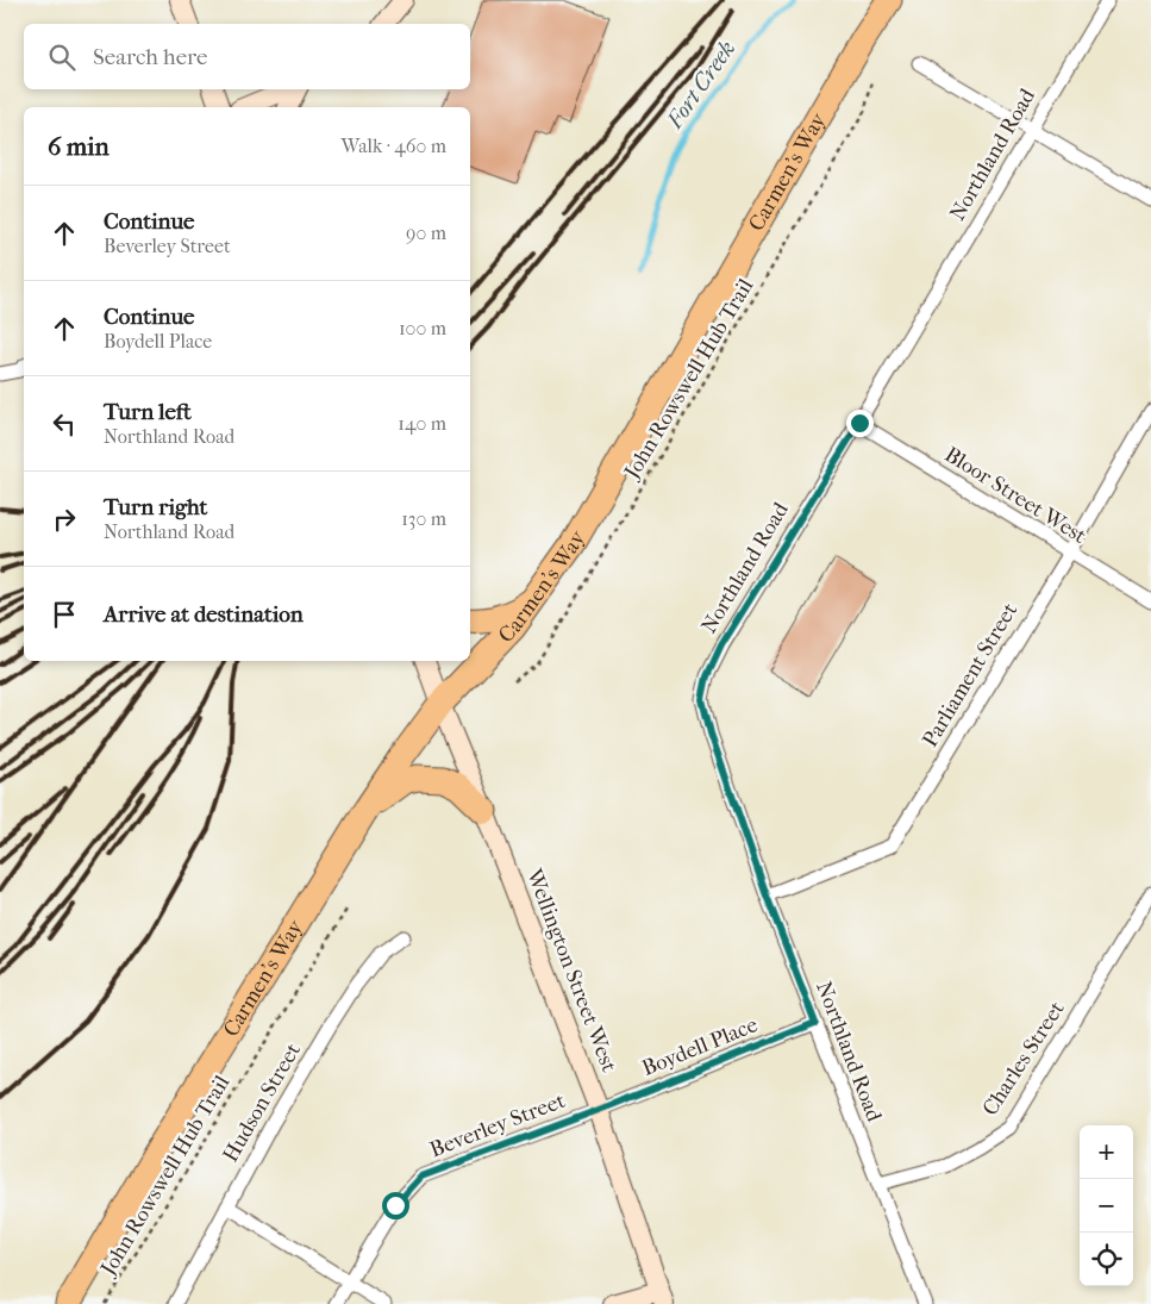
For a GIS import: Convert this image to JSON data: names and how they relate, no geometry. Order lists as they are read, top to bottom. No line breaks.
{"streets":{"highway":["Carmen's Way"],"main road":["Wellington Street West"],"street":["Northland Road","Bloor Street West","Parliament Street","Boydell Place","Charles Street","Hudson Street","Beverley Street"],"path":["John Rowswell Hub Trail"]},"crossings":[["Northland Road","Bloor Street West"],["Northland Road","Parliament Street"],["Northland Road","Boydell Place"],["Northland Road","Charles Street"],["Carmen's Way","Wellington Street West"],["Bloor Street West","Parliament Street"],["Wellington Street West","Boydell Place"],["Wellington Street West","Beverley Street"],["Boydell Place","Beverley Street"]],"water":["Fort Creek"],"page":{"search":"Search here","heading":["6 min","Walk · 460 m"],"list":[["Continue","Beverley Street","90 m"],["Continue","Boydell Place","100 m"],["Turn left","Northland Road","140 m"],["Turn right","Northland Road","130 m"],"Arrive at destination"],"map_buttons":["+","−"]}}
